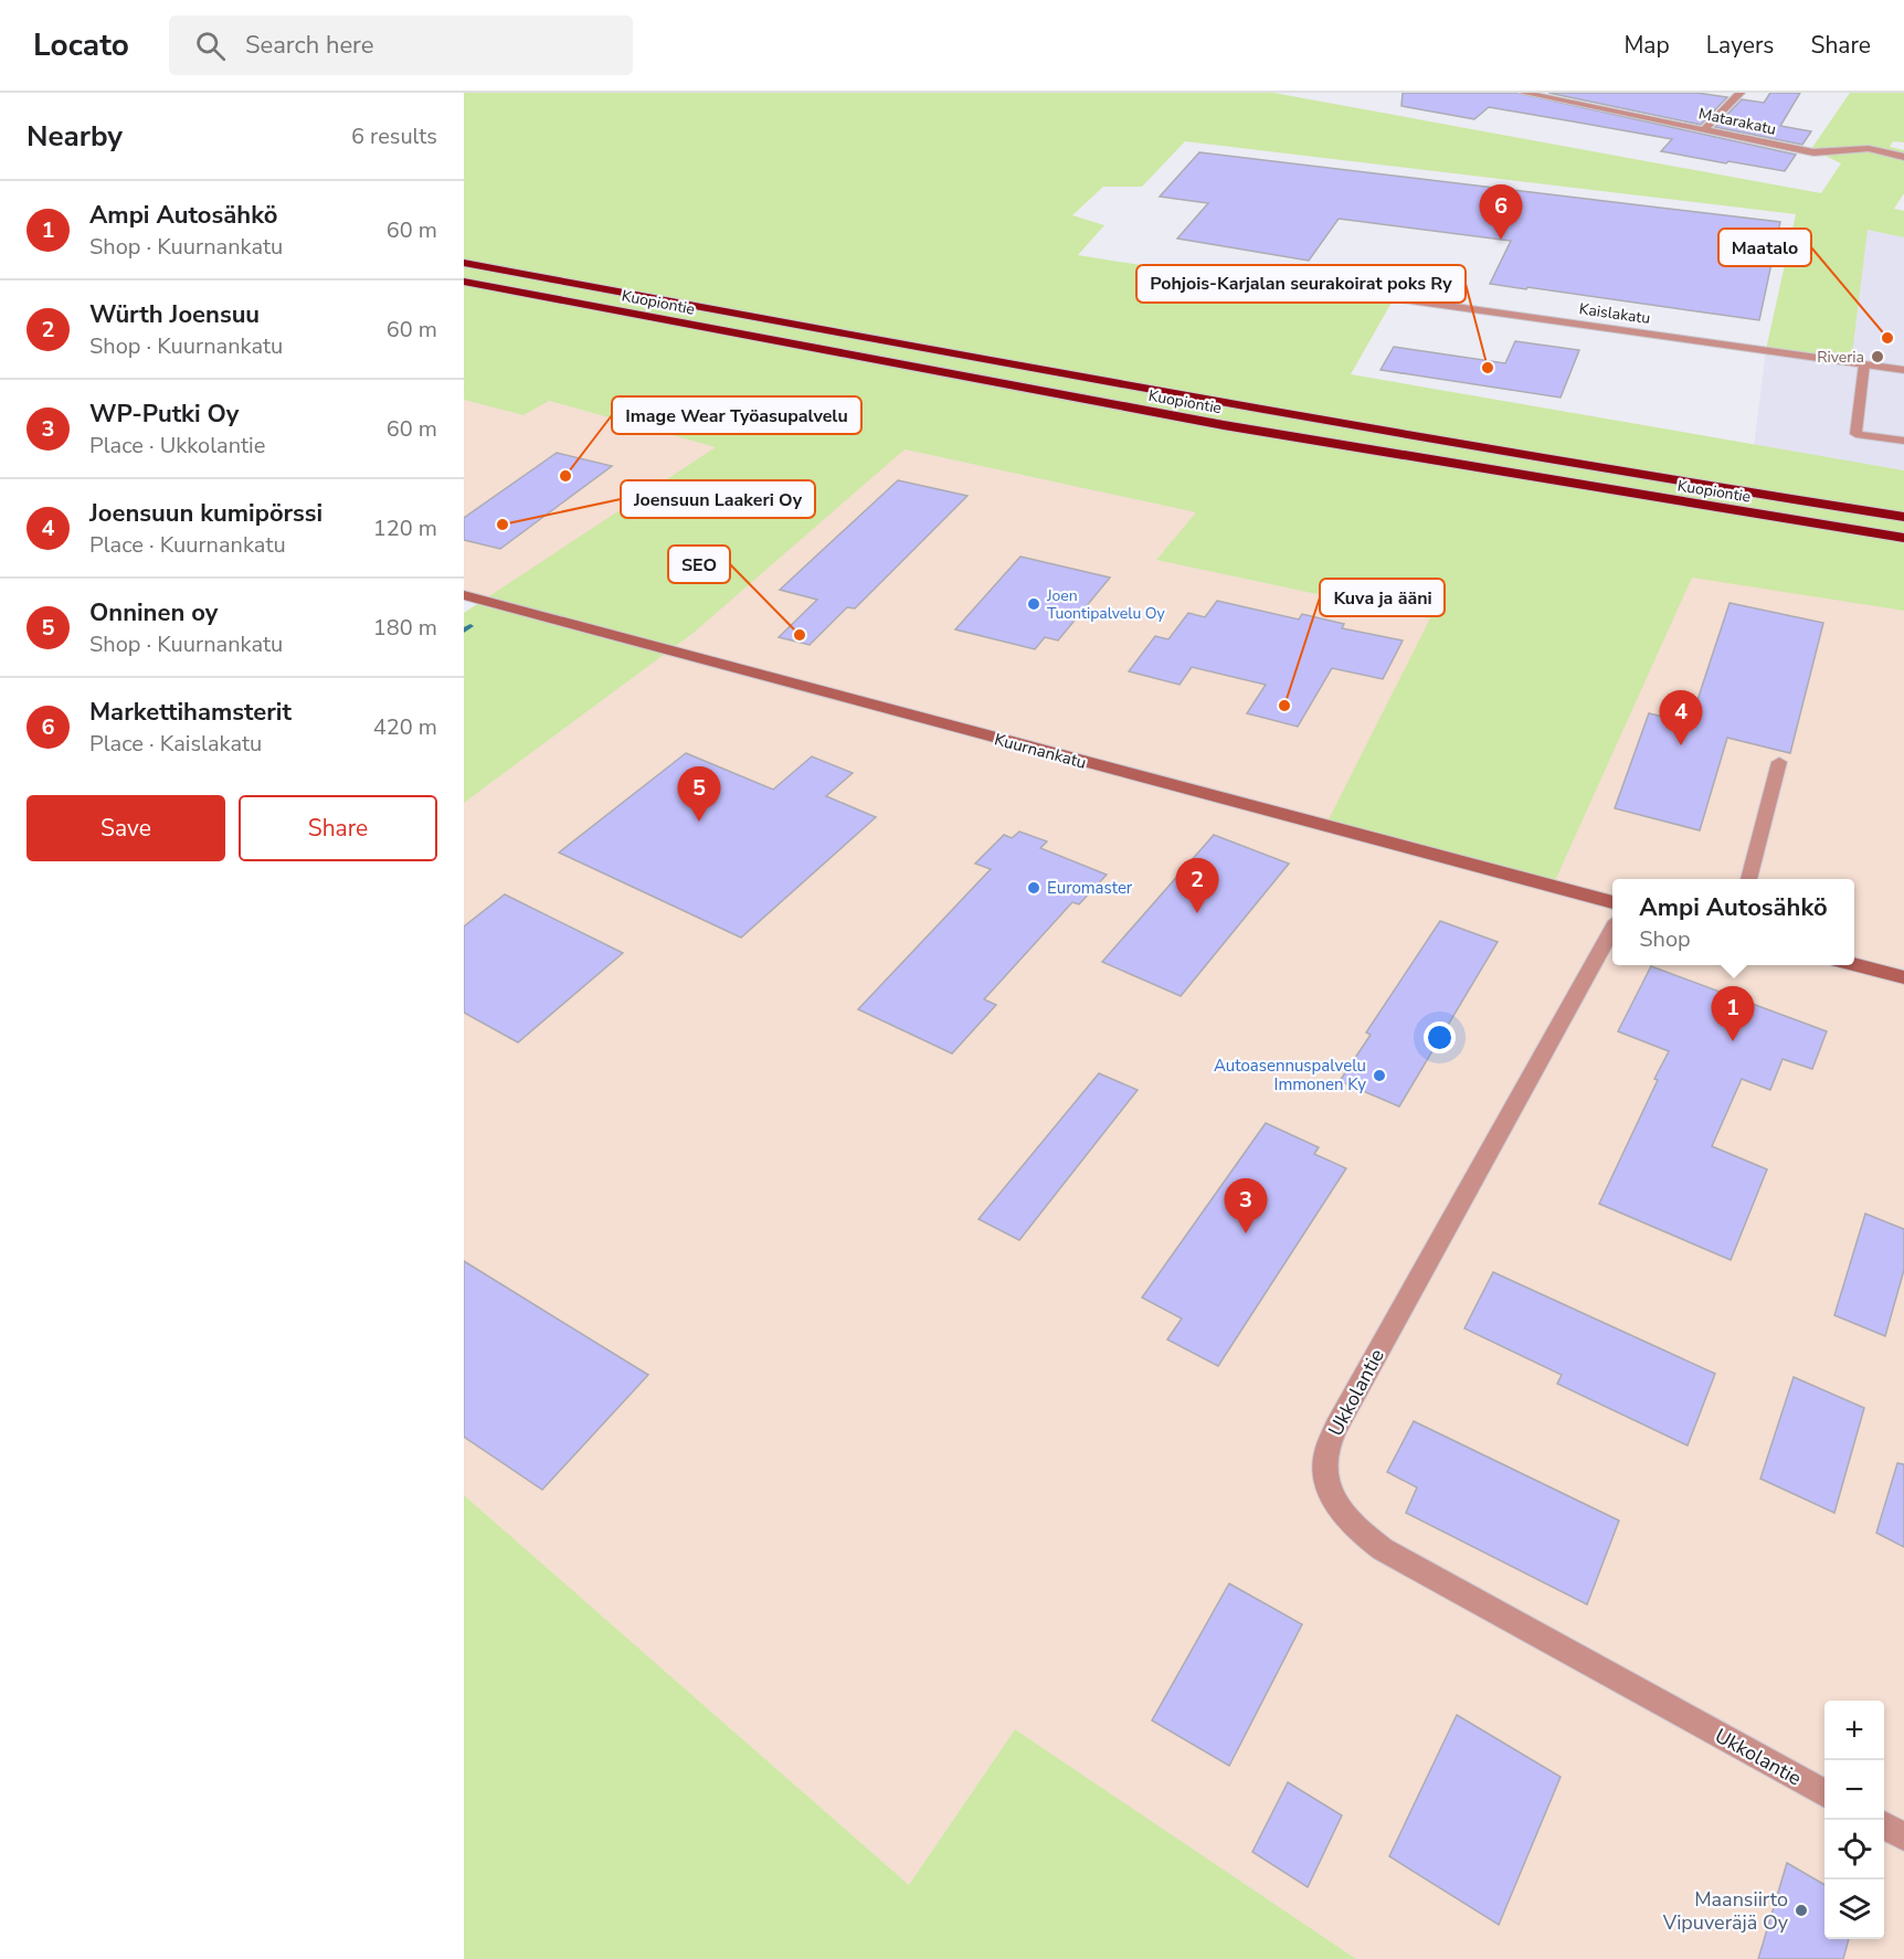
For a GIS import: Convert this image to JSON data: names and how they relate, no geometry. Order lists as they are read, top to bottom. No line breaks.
{"streets":{"highway":["Kuopiontie"],"street":["Matarakatu","Kaislakatu","Kuurnankatu","Ukkolantie"]},"places":["Maatalo","Riveria","Pohjois-Karjalan seurakoirat poks Ry","Image Wear Työasupalvelu","Joensuun Laakeri Oy","Joen Tuontipalvelu Oy","SEO","Kuva ja ääni","Euromaster","Autoasennuspalvelu Immonen Ky","Maansiirto Vipuveräjä Oy"],"page":{"header":"Locato","search":"Search here","nav":["Map","Layers","Share"],"heading":["Nearby","6 results"],"list":[{"mark":"1","name":"Ampi Autosähkö","note":"Shop · Kuurnankatu","value":"60 m"},{"mark":"2","name":"Würth Joensuu","note":"Shop · Kuurnankatu","value":"60 m"},{"mark":"3","name":"WP-Putki Oy","note":"Place · Ukkolantie","value":"60 m"},{"mark":"4","name":"Joensuun kumipörssi","note":"Place · Kuurnankatu","value":"120 m"},{"mark":"5","name":"Onninen oy","note":"Shop · Kuurnankatu","value":"180 m"},{"mark":"6","name":"Markettihamsterit","note":"Place · Kaislakatu","value":"420 m"}],"pins":["6","4","5","2","1","3"],"buttons":["Save","Share"],"popup":["Ampi Autosähkö","Shop"],"map_buttons":["+","−"]}}
